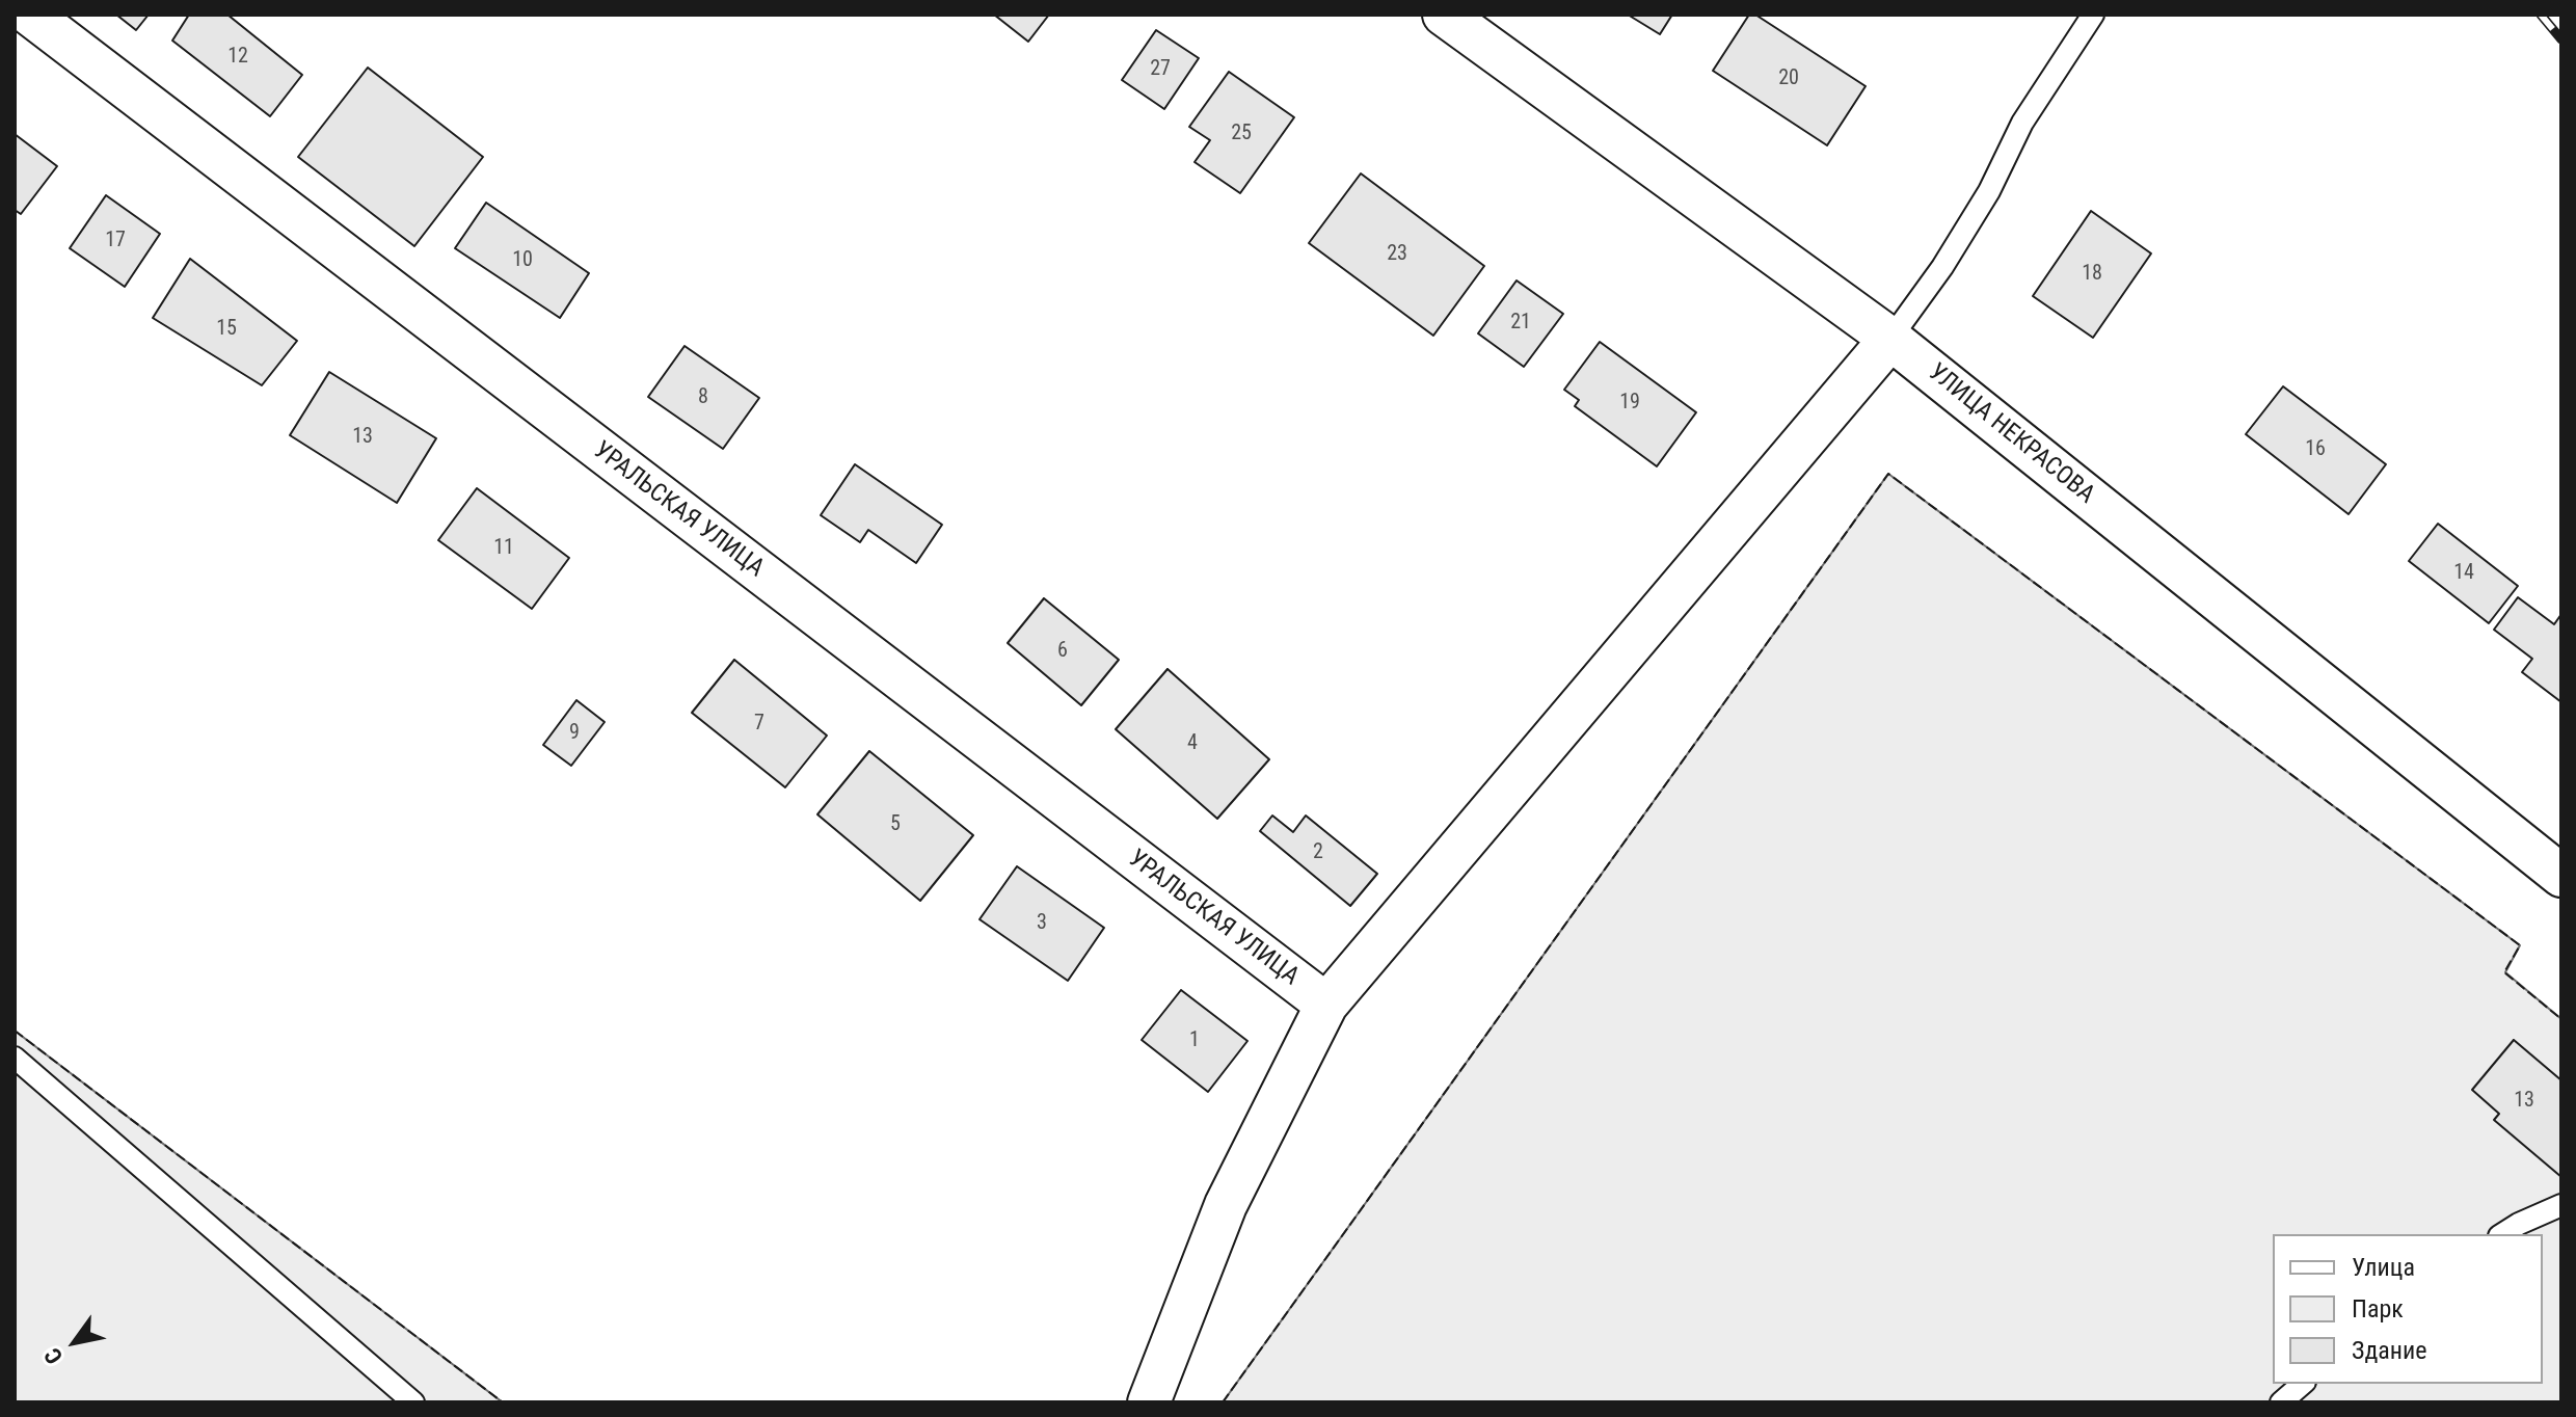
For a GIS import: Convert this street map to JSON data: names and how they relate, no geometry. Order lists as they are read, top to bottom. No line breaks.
{"streets":{"street":["УЛИЦА НЕКРАСОВА","УРАЛЬСКАЯ УЛИЦА"]},"house_numbers":["12","27","20","25","17","23","10","18","21","15","8","19","13","16","11","14","6","7","9","4","5","2","3","1","13"],"legend":["Улица","Парк","Здание"],"north":"bottom left"}
